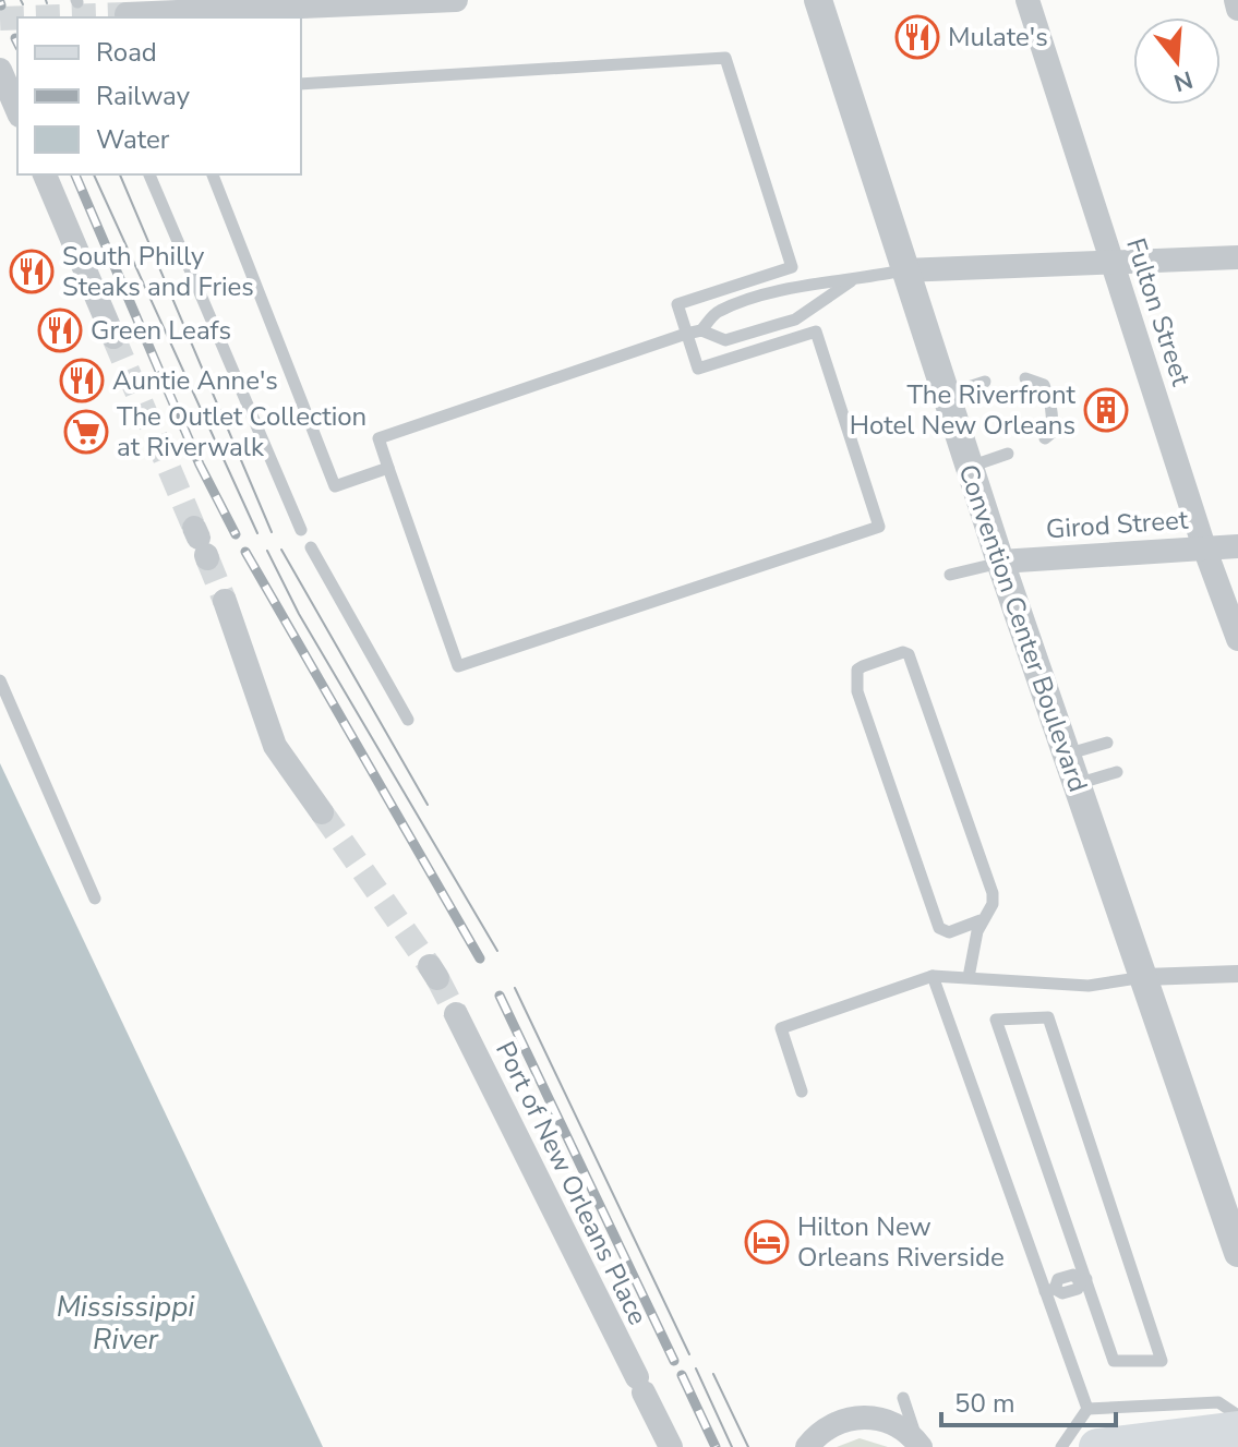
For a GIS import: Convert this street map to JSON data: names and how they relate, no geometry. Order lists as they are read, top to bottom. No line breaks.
{"streets":{"street":["Fulton Street","Girod Street","Convention Center Boulevard","Port of New Orleans Place"]},"crossings":[["Fulton Street","Girod Street"],["Girod Street","Convention Center Boulevard"]],"water":["Mississippi River"],"places":{"restaurant":["Mulate's","South Philly Steaks and Fries","Green Leafs","Auntie Anne's"],"building":["The Riverfront Hotel New Orleans"],"supermarket":["The Outlet Collection at Riverwalk"],"hotel":["Hilton New Orleans Riverside"]},"legend":["Road","Railway","Water"],"scale_bar":"50 m","north":"bottom"}
